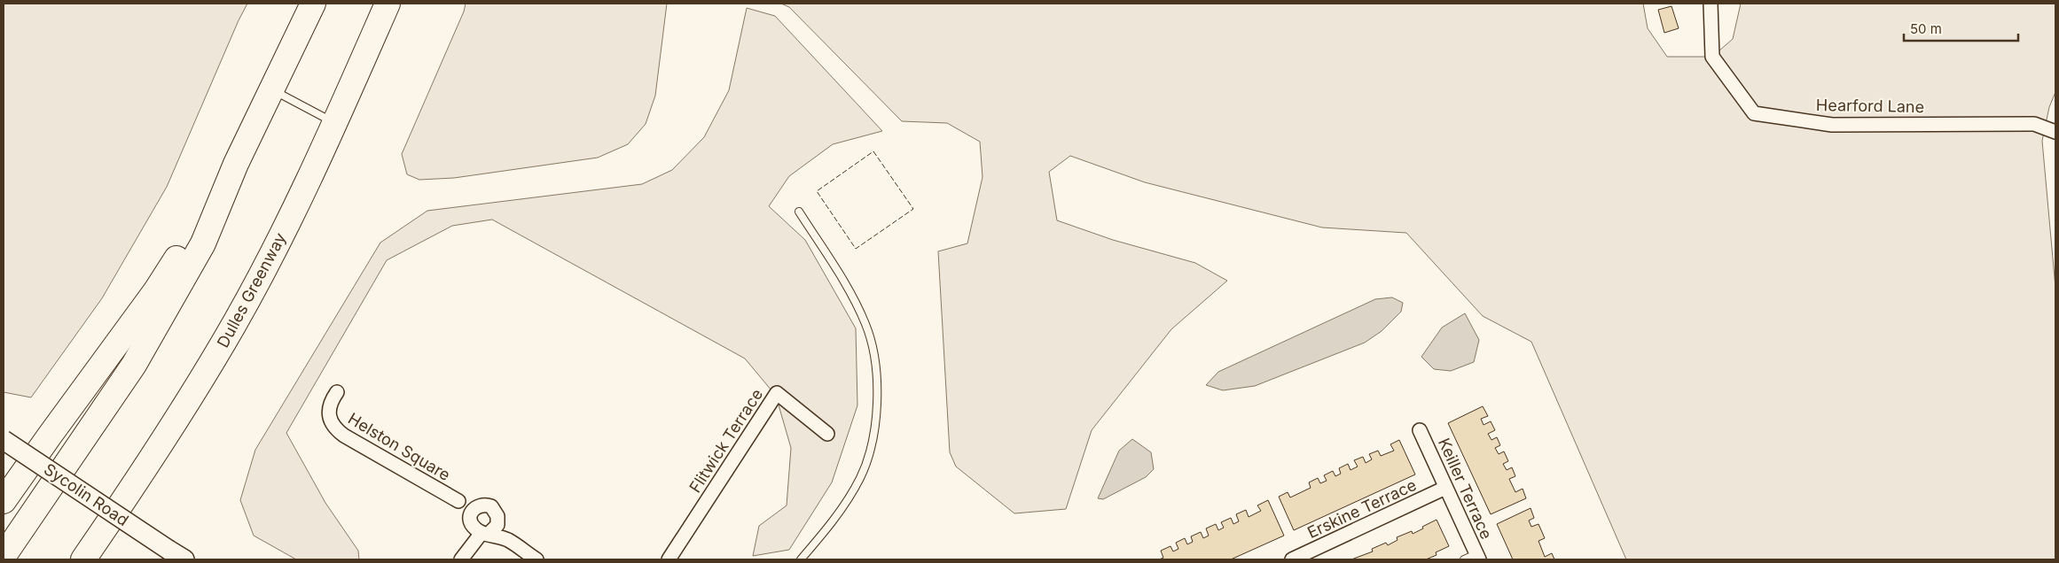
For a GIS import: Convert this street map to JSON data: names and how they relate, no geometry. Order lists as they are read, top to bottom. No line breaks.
{"streets":{"highway":["Dulles Greenway"],"main road":["Sycolin Road"],"street":["Hearford Lane","Flitwick Terrace","Helston Square","Keiller Terrace","Erskine Terrace"]},"crossings":[["Keiller Terrace","Erskine Terrace"]],"scale_bar":"50 m"}
